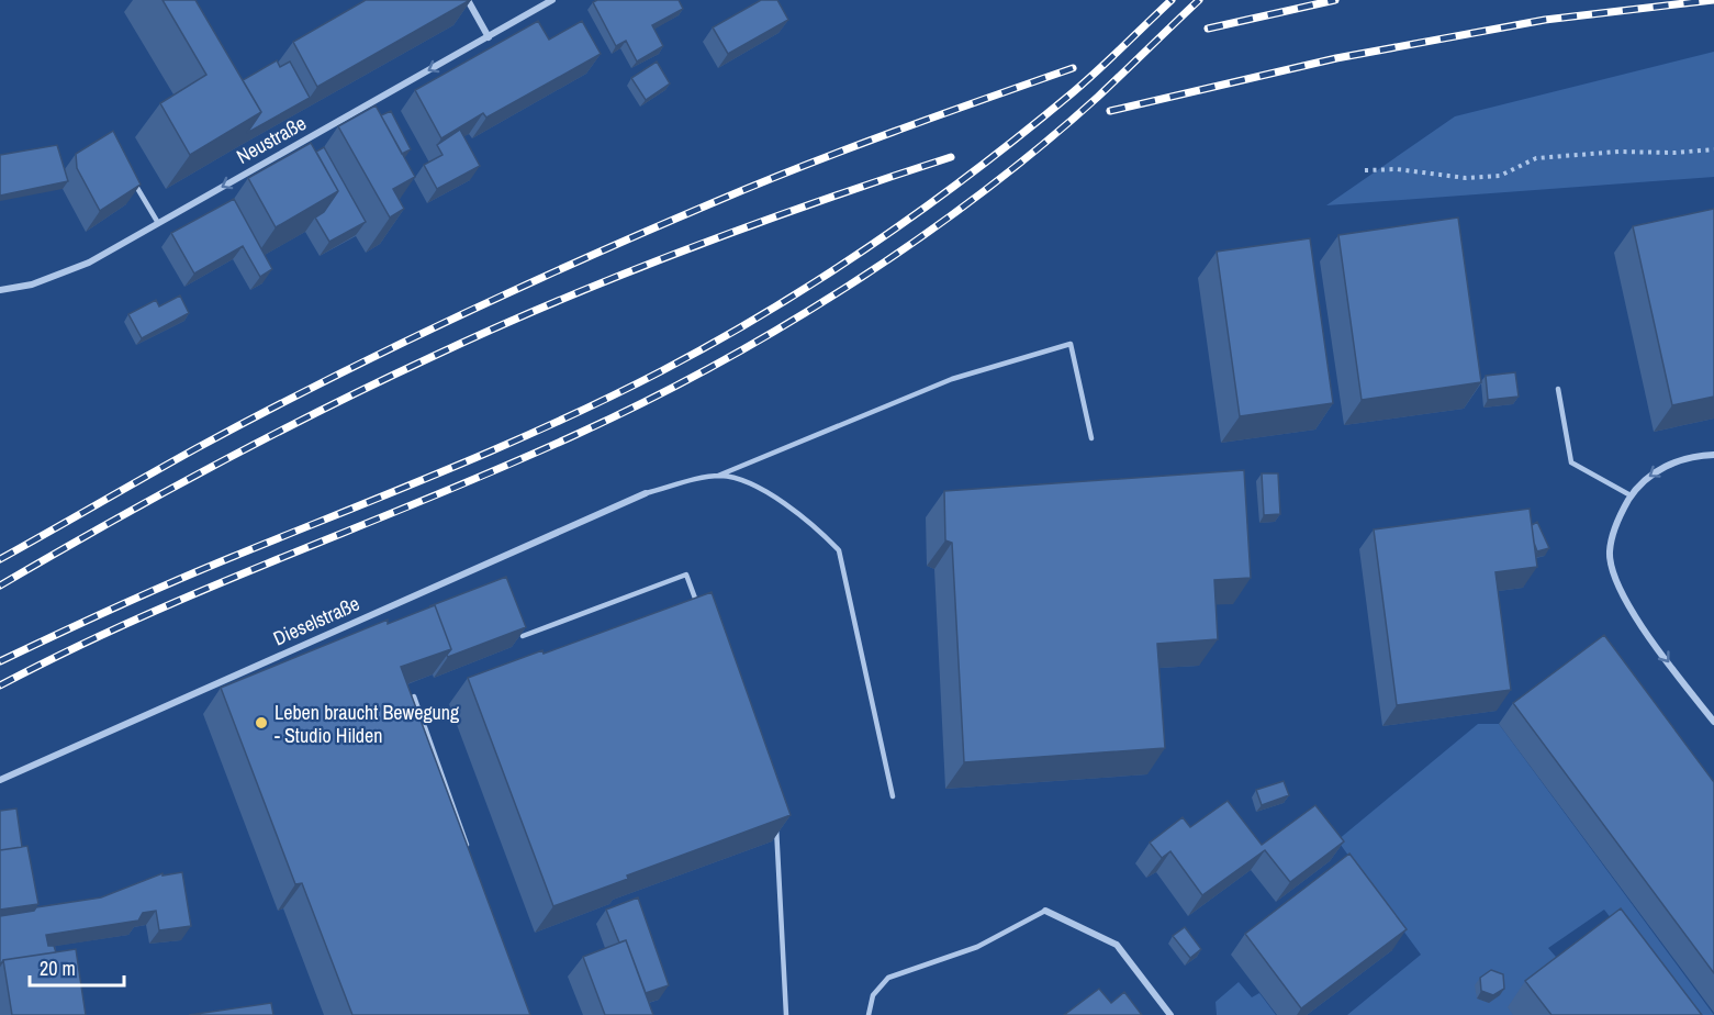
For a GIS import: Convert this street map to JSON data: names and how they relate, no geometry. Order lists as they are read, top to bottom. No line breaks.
{"streets":{"street":["Neustraße","Dieselstraße"]},"one_way":["Neustraße"],"places":["Leben braucht Bewegung - Studio Hilden"],"scale_bar":"20 m"}
